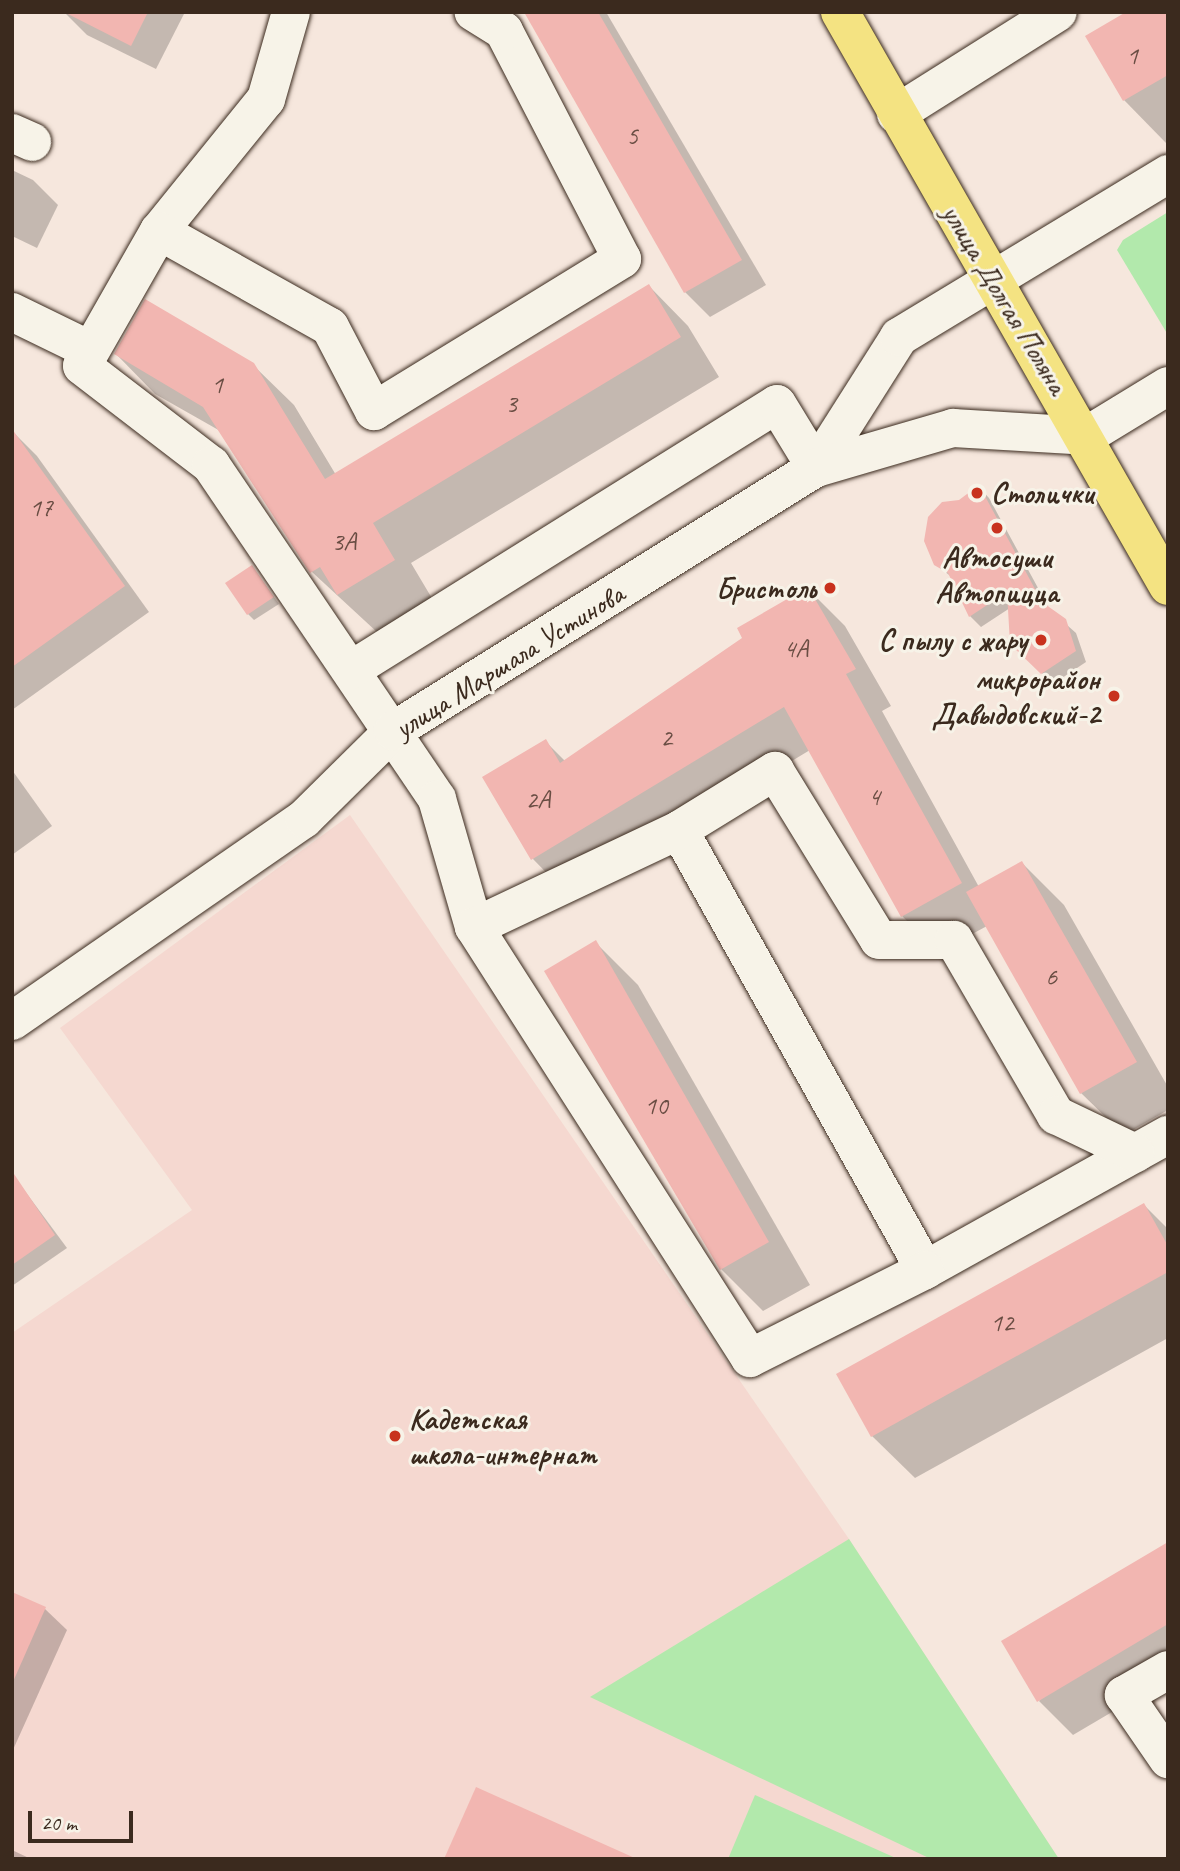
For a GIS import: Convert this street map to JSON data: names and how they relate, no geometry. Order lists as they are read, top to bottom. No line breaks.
{"streets":{"main road":["улица Долгая Поляна"],"street":["улица Маршала Устинова"]},"crossings":[["улица Долгая Поляна","улица Маршала Устинова"]],"places":["Столички","Автосуши Автопицца","Бристоль","C пылу с жару","микрорайон Давыдовский-2","Кадетская школа-интернат"],"house_numbers":["1","5","1","3","17","3А","4А","2","4","2А","6","10","12"],"scale_bar":"20 m"}
